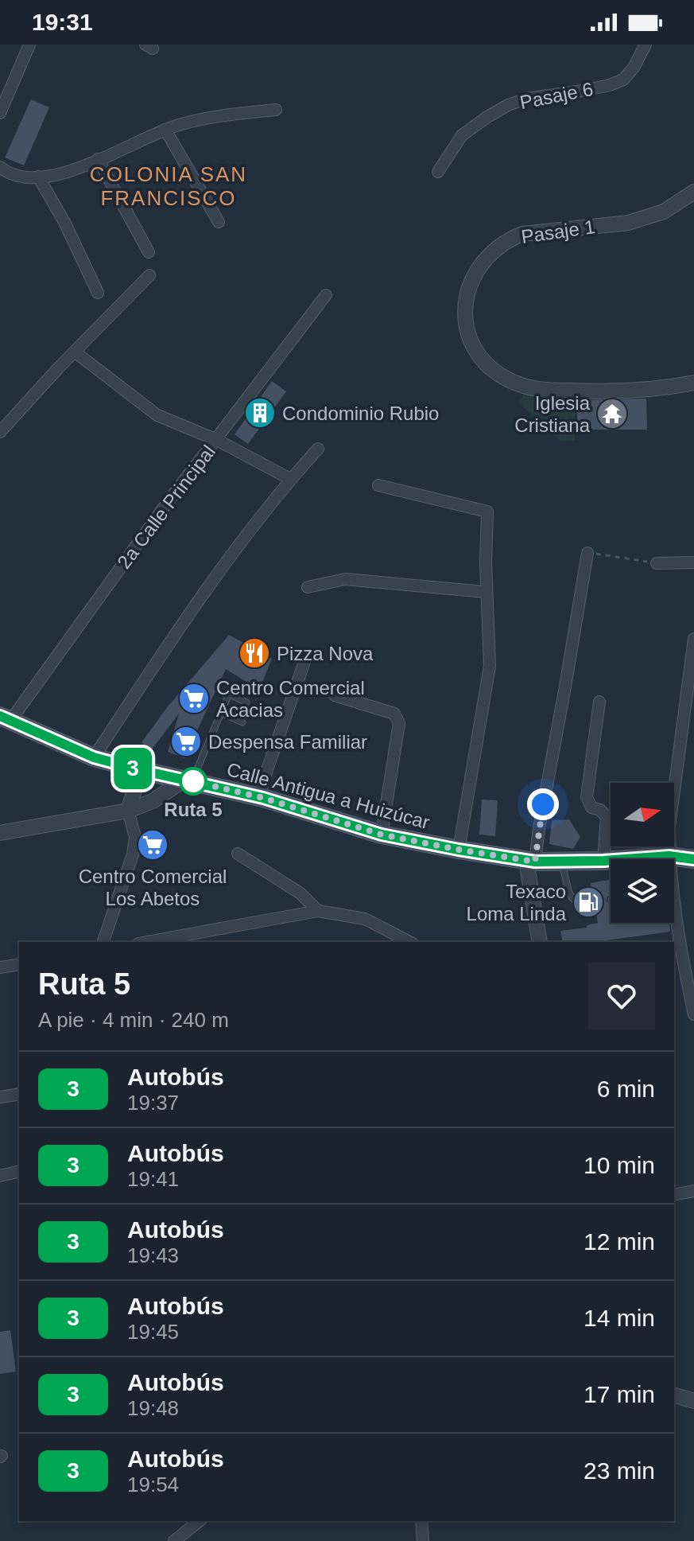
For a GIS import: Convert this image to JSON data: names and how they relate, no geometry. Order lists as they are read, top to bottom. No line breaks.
{"streets":{"main road":["Calle Antigua a Huizúcar"],"street":["Pasaje 6","Pasaje 1","2a Calle Principal"]},"crossings":[["2a Calle Principal","Calle Antigua a Huizúcar"]],"districts":["COLONIA SAN FRANCISCO"],"places":{"building":["Condominio Rubio"],"temple":["Iglesia Cristiana"],"restaurant":["Pizza Nova"],"supermarket":["Centro Comercial Acacias","Despensa Familiar","Centro Comercial Los Abetos"],"other":["Ruta 5"],"fuel station":["Texaco Loma Linda"]},"lines":["bus line 3"],"north":"right","page":{"status":"19:31","on_map":"3","heading":["Ruta 5","A pie · 4 min · 240 m"],"list":[{"mark":"3","name":"Autobús","note":"19:37","value":"6 min"},{"mark":"3","name":"Autobús","note":"19:41","value":"10 min"},{"mark":"3","name":"Autobús","note":"19:43","value":"12 min"},{"mark":"3","name":"Autobús","note":"19:45","value":"14 min"},{"mark":"3","name":"Autobús","note":"19:48","value":"17 min"},{"mark":"3","name":"Autobús","note":"19:54","value":"23 min"}]}}
